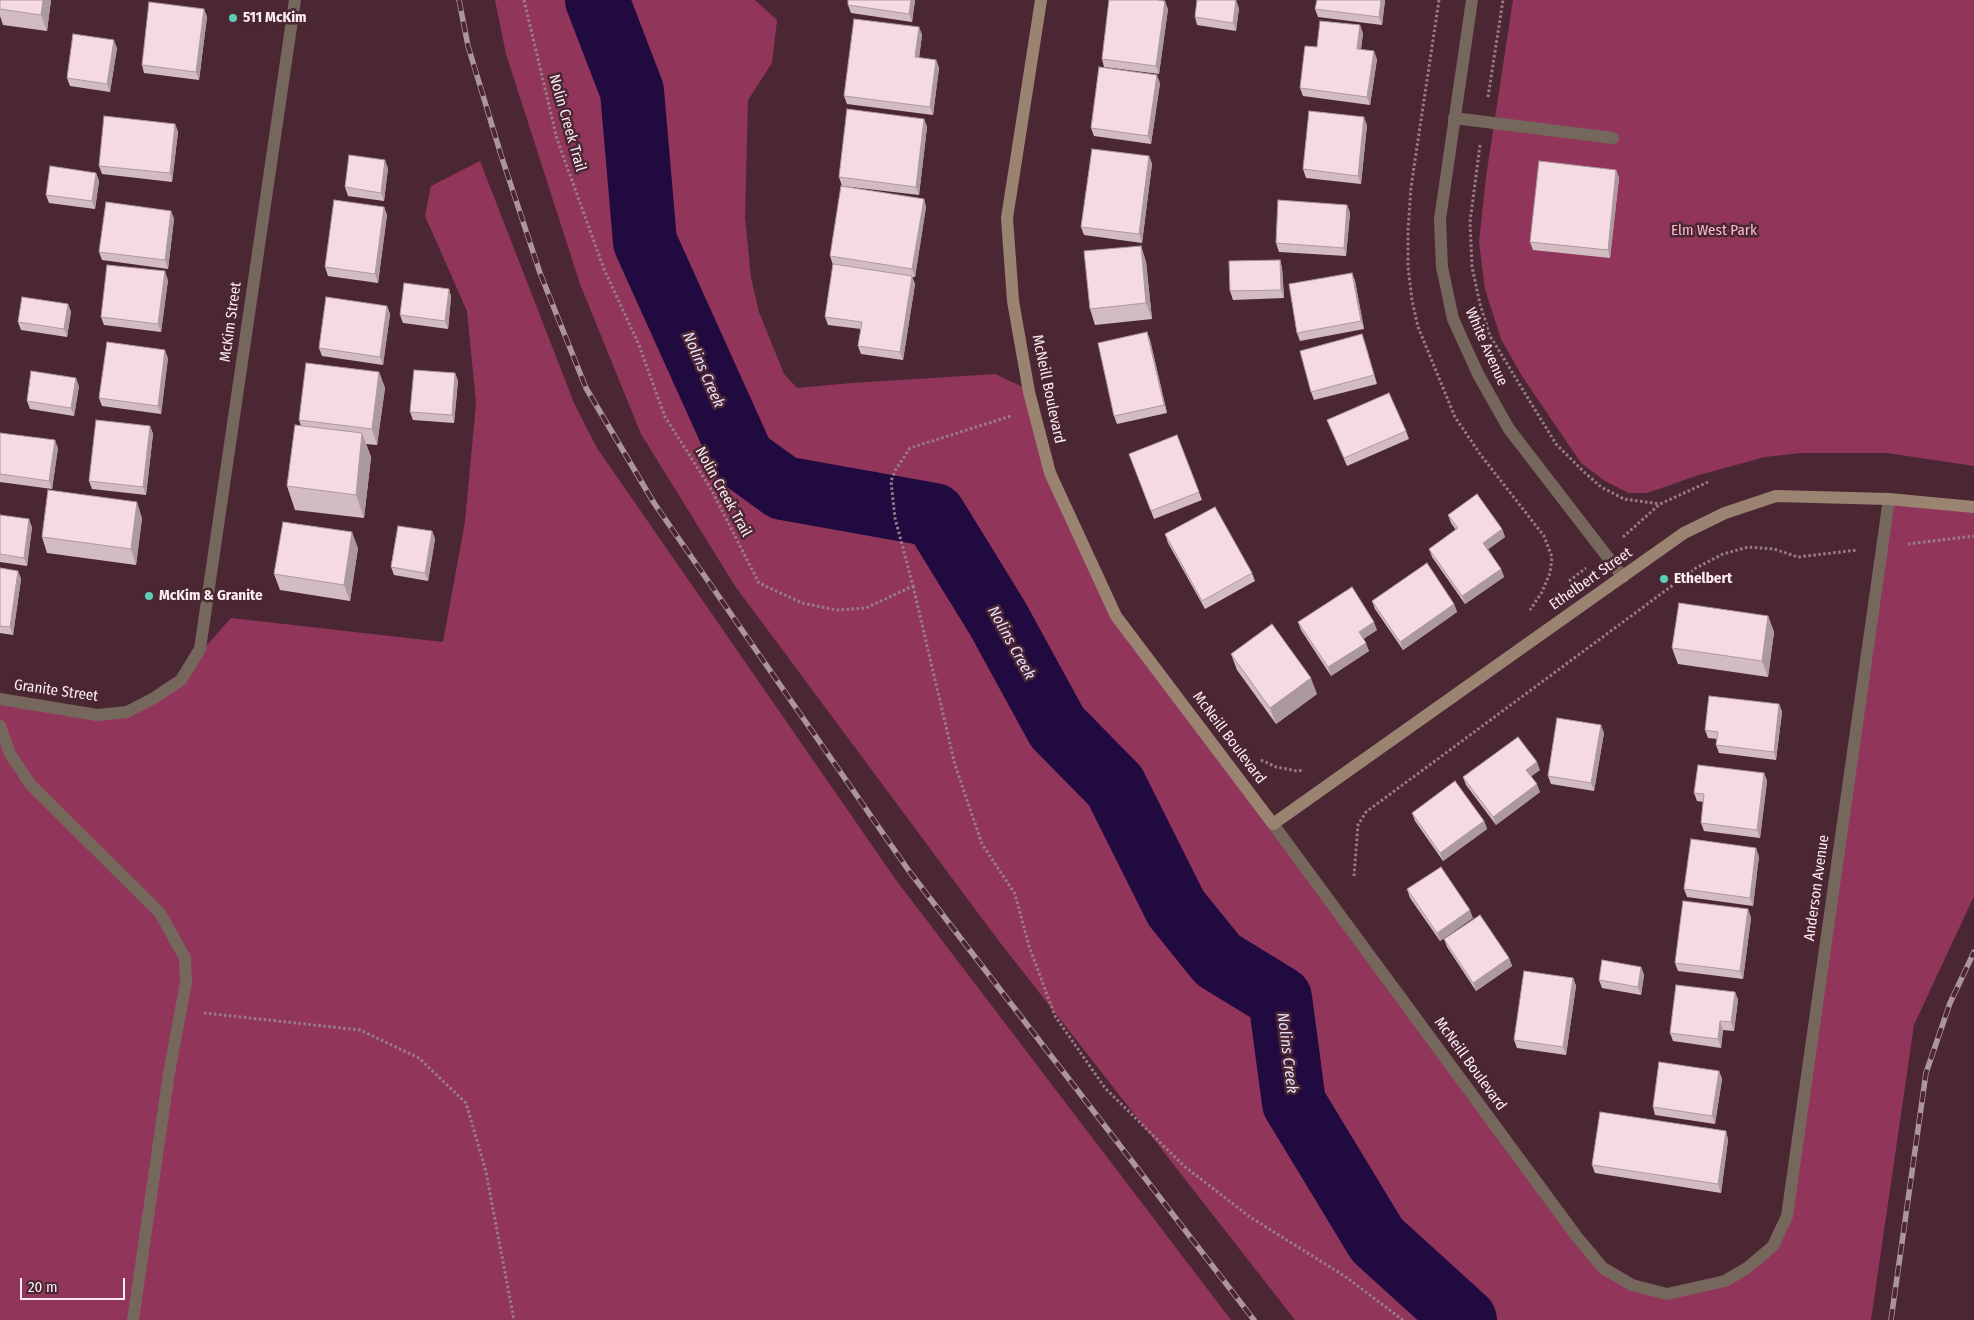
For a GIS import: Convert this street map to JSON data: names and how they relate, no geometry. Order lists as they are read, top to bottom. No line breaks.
{"streets":{"street":["McKim Street","White Avenue","McNeill Boulevard","Ethelbert Street","Granite Street","Anderson Avenue"],"path":["Nolin Creek Trail"]},"crossings":[["McKim Street","Granite Street"],["White Avenue","Ethelbert Street"],["McNeill Boulevard","Ethelbert Street"],["McNeill Boulevard","Anderson Avenue"],["Ethelbert Street","Anderson Avenue"]],"water":["Nolins Creek"],"parks":["Elm West Park"],"places":["511 McKim","Ethelbert","McKim & Granite"],"scale_bar":"20 m"}
